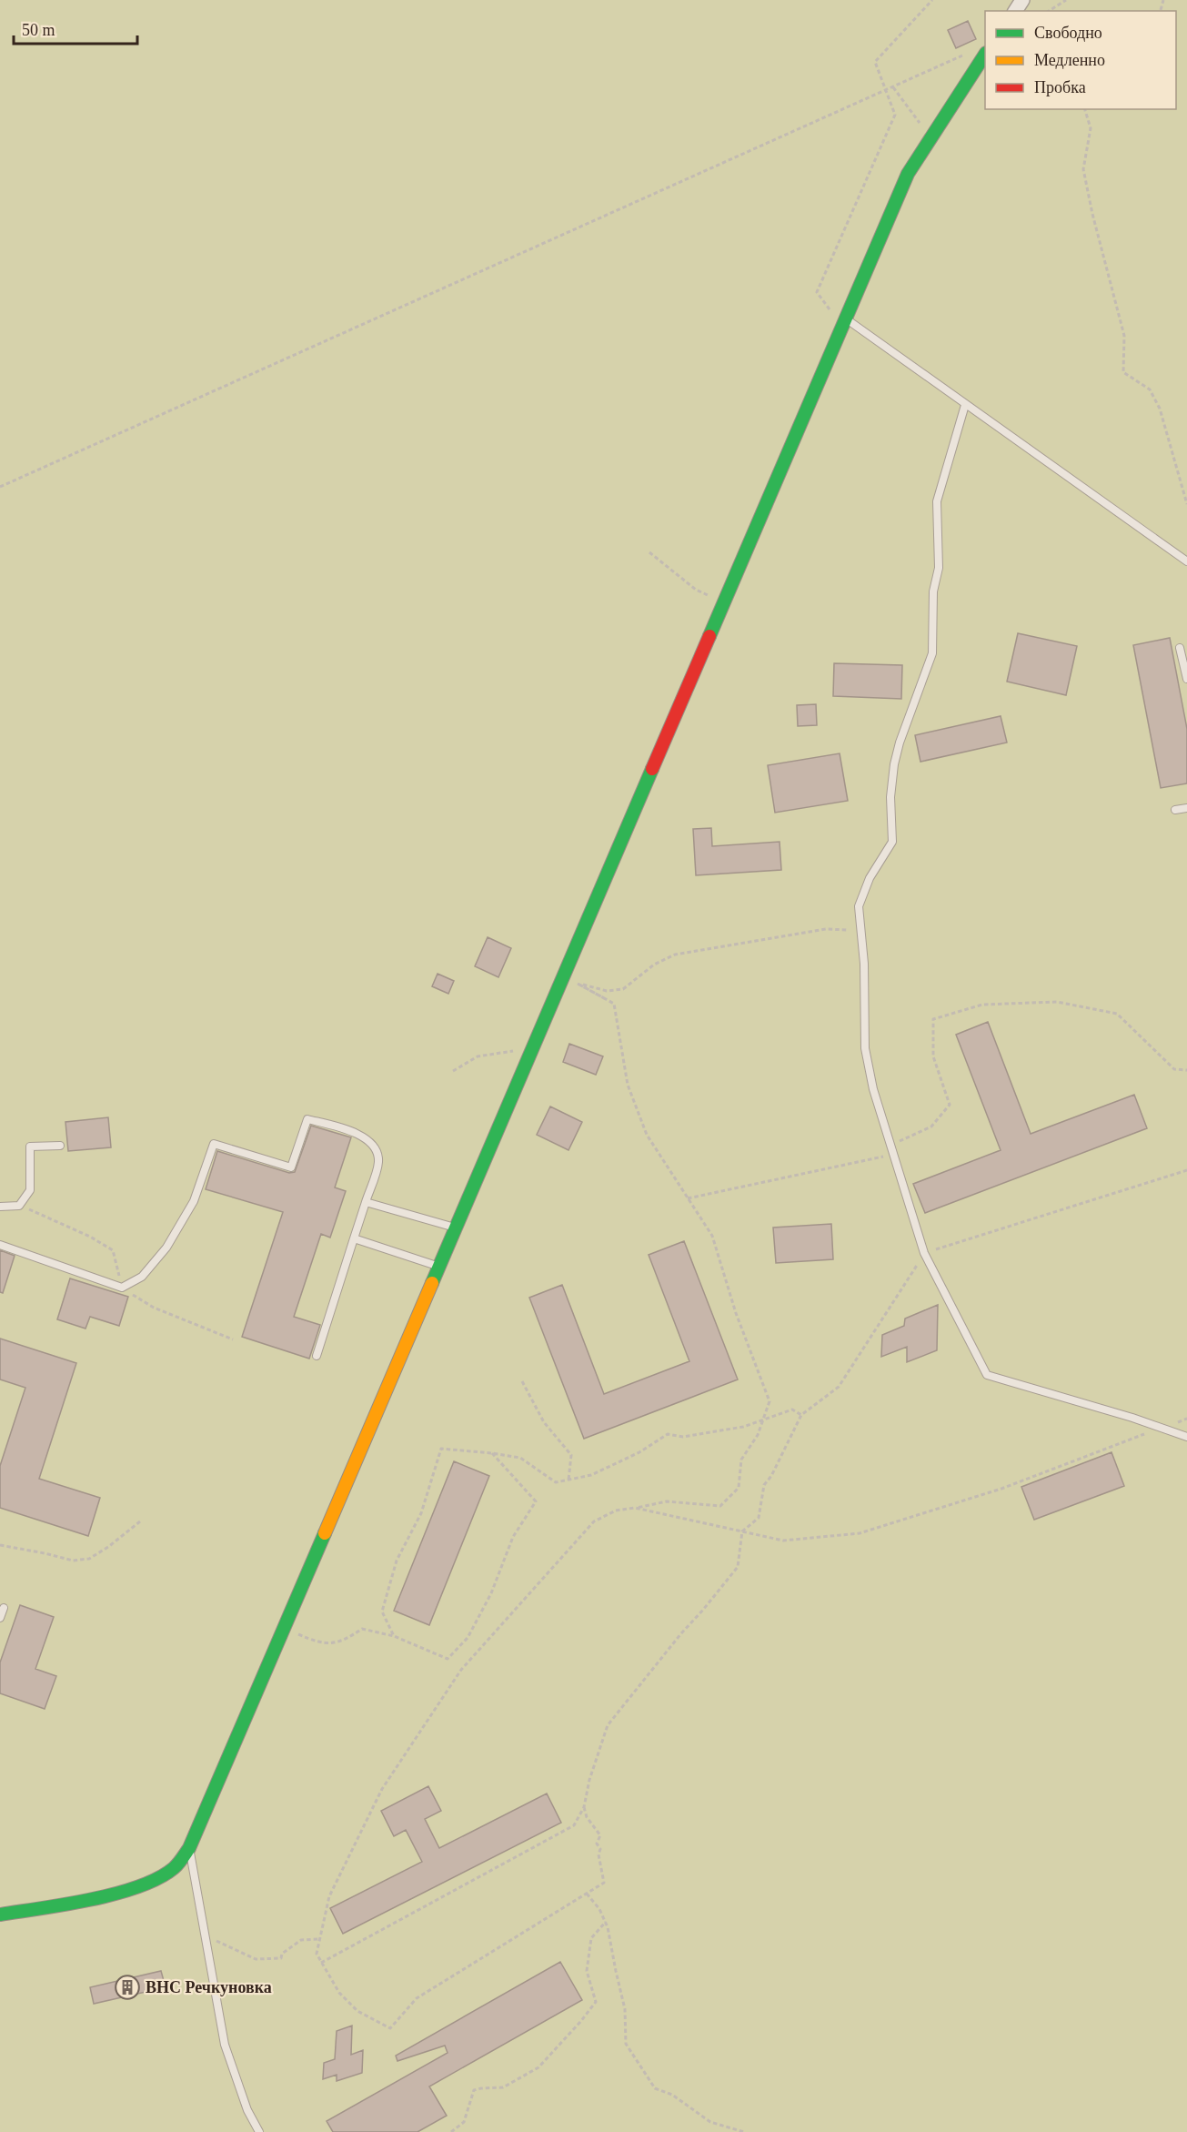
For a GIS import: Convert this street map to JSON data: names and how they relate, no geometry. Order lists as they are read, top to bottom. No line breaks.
{"places":{"building":["ВНС Речкуновка"]},"legend":["Свободно","Медленно","Пробка"],"scale_bar":"50 m"}
